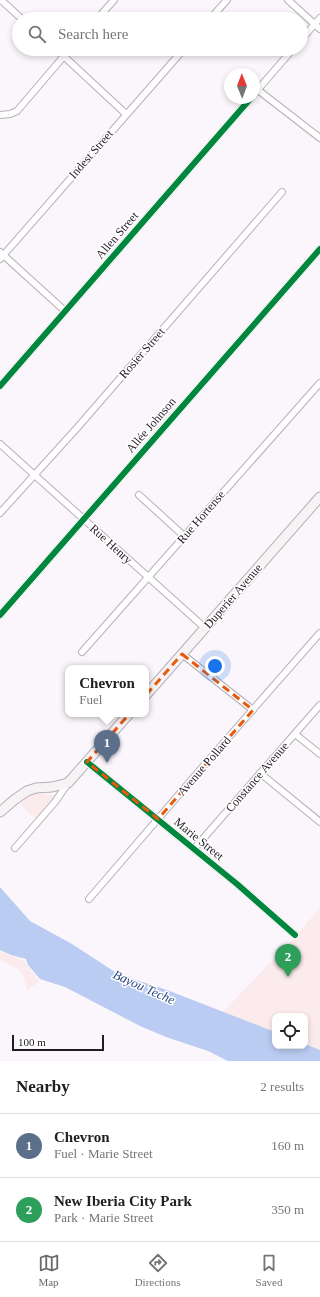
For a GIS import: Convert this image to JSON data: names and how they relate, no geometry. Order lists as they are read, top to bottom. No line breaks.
{"streets":{"main road":["Duperier Avenue"],"street":["Indest Street","Allen Street","Rosier Street","Allée Johnson","Rue Hortense","Rue Henry","Avenue Pollard","Constance Avenue","Marie Street"]},"crossings":[["Rosier Street","Rue Henry"],["Allée Johnson","Rue Henry"],["Rue Hortense","Rue Henry"],["Rue Henry","Duperier Avenue"],["Avenue Pollard","Marie Street"],["Constance Avenue","Marie Street"]],"water":["Bayou Teche"],"scale_bar":"100 m","north":"top","page":{"search":"Search here","popup":["Chevron","Fuel"],"pins":["1","2"],"scale":"100 m","heading":["Nearby","2 results"],"list":[{"mark":"1","name":"Chevron","note":"Fuel · Marie Street","value":"160 m"},{"mark":"2","name":"New Iberia City Park","note":"Park · Marie Street","value":"350 m"}],"nav":["Map","Directions","Saved"]}}
